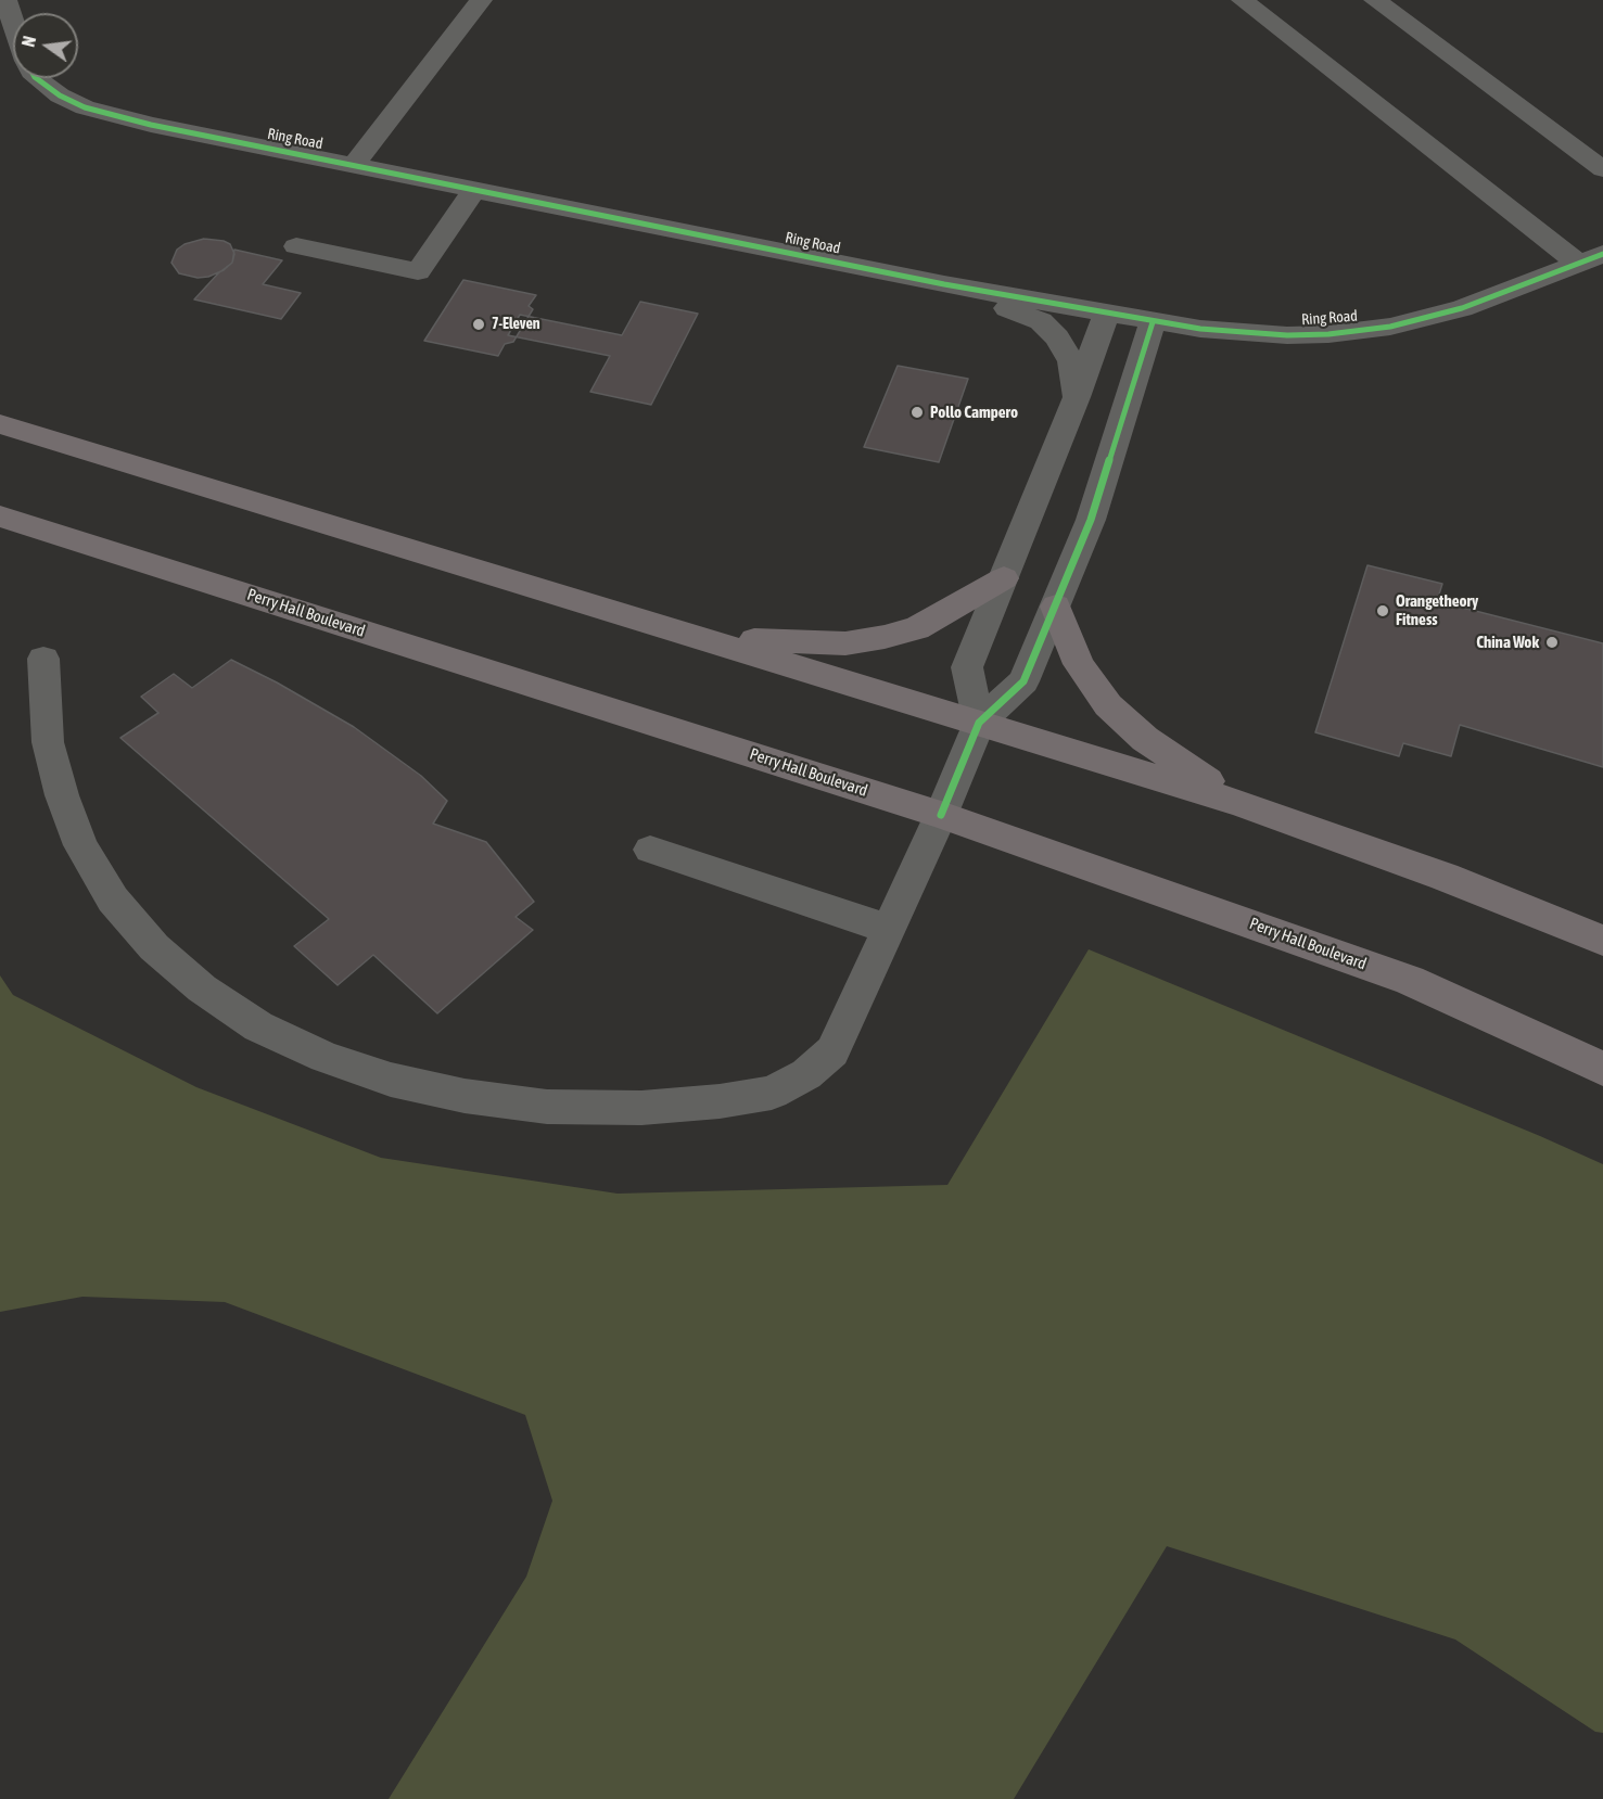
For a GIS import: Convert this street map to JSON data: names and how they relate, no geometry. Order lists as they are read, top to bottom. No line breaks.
{"streets":{"main road":["Perry Hall Boulevard"],"street":["Ring Road"]},"places":["7-Eleven","Pollo Campero","Orangetheory Fitness","China Wok"],"north":"left"}
